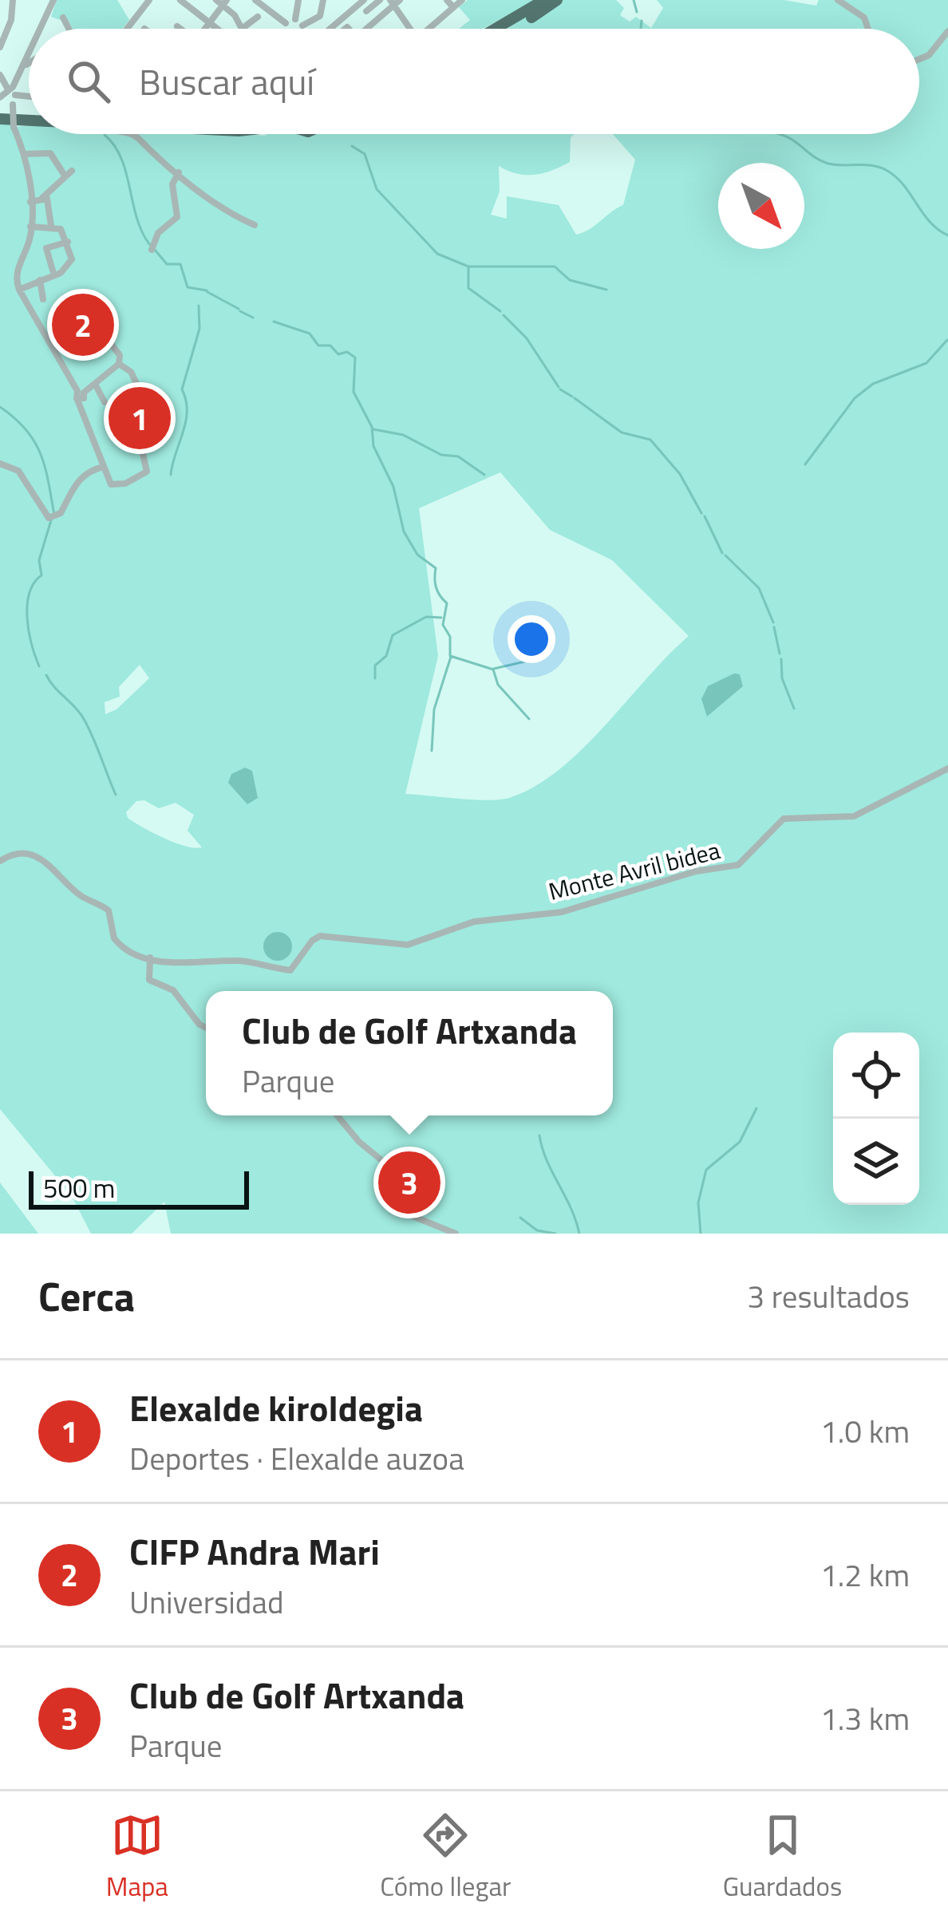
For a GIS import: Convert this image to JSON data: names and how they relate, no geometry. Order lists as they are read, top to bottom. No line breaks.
{"streets":{"street":["Monte Avril bidea"]},"scale_bar":"500 m","north":"bottom right","page":{"search":"Buscar aquí","pins":["2","1","3"],"popup":["Club de Golf Artxanda","Parque"],"scale":"500 m","heading":["Cerca","3 resultados"],"list":[{"mark":"1","name":"Elexalde kiroldegia","note":"Deportes · Elexalde auzoa","value":"1.0 km"},{"mark":"2","name":"CIFP Andra Mari","note":"Universidad","value":"1.2 km"},{"mark":"3","name":"Club de Golf Artxanda","note":"Parque","value":"1.3 km"}],"nav":["Mapa","Cómo llegar","Guardados"]}}
